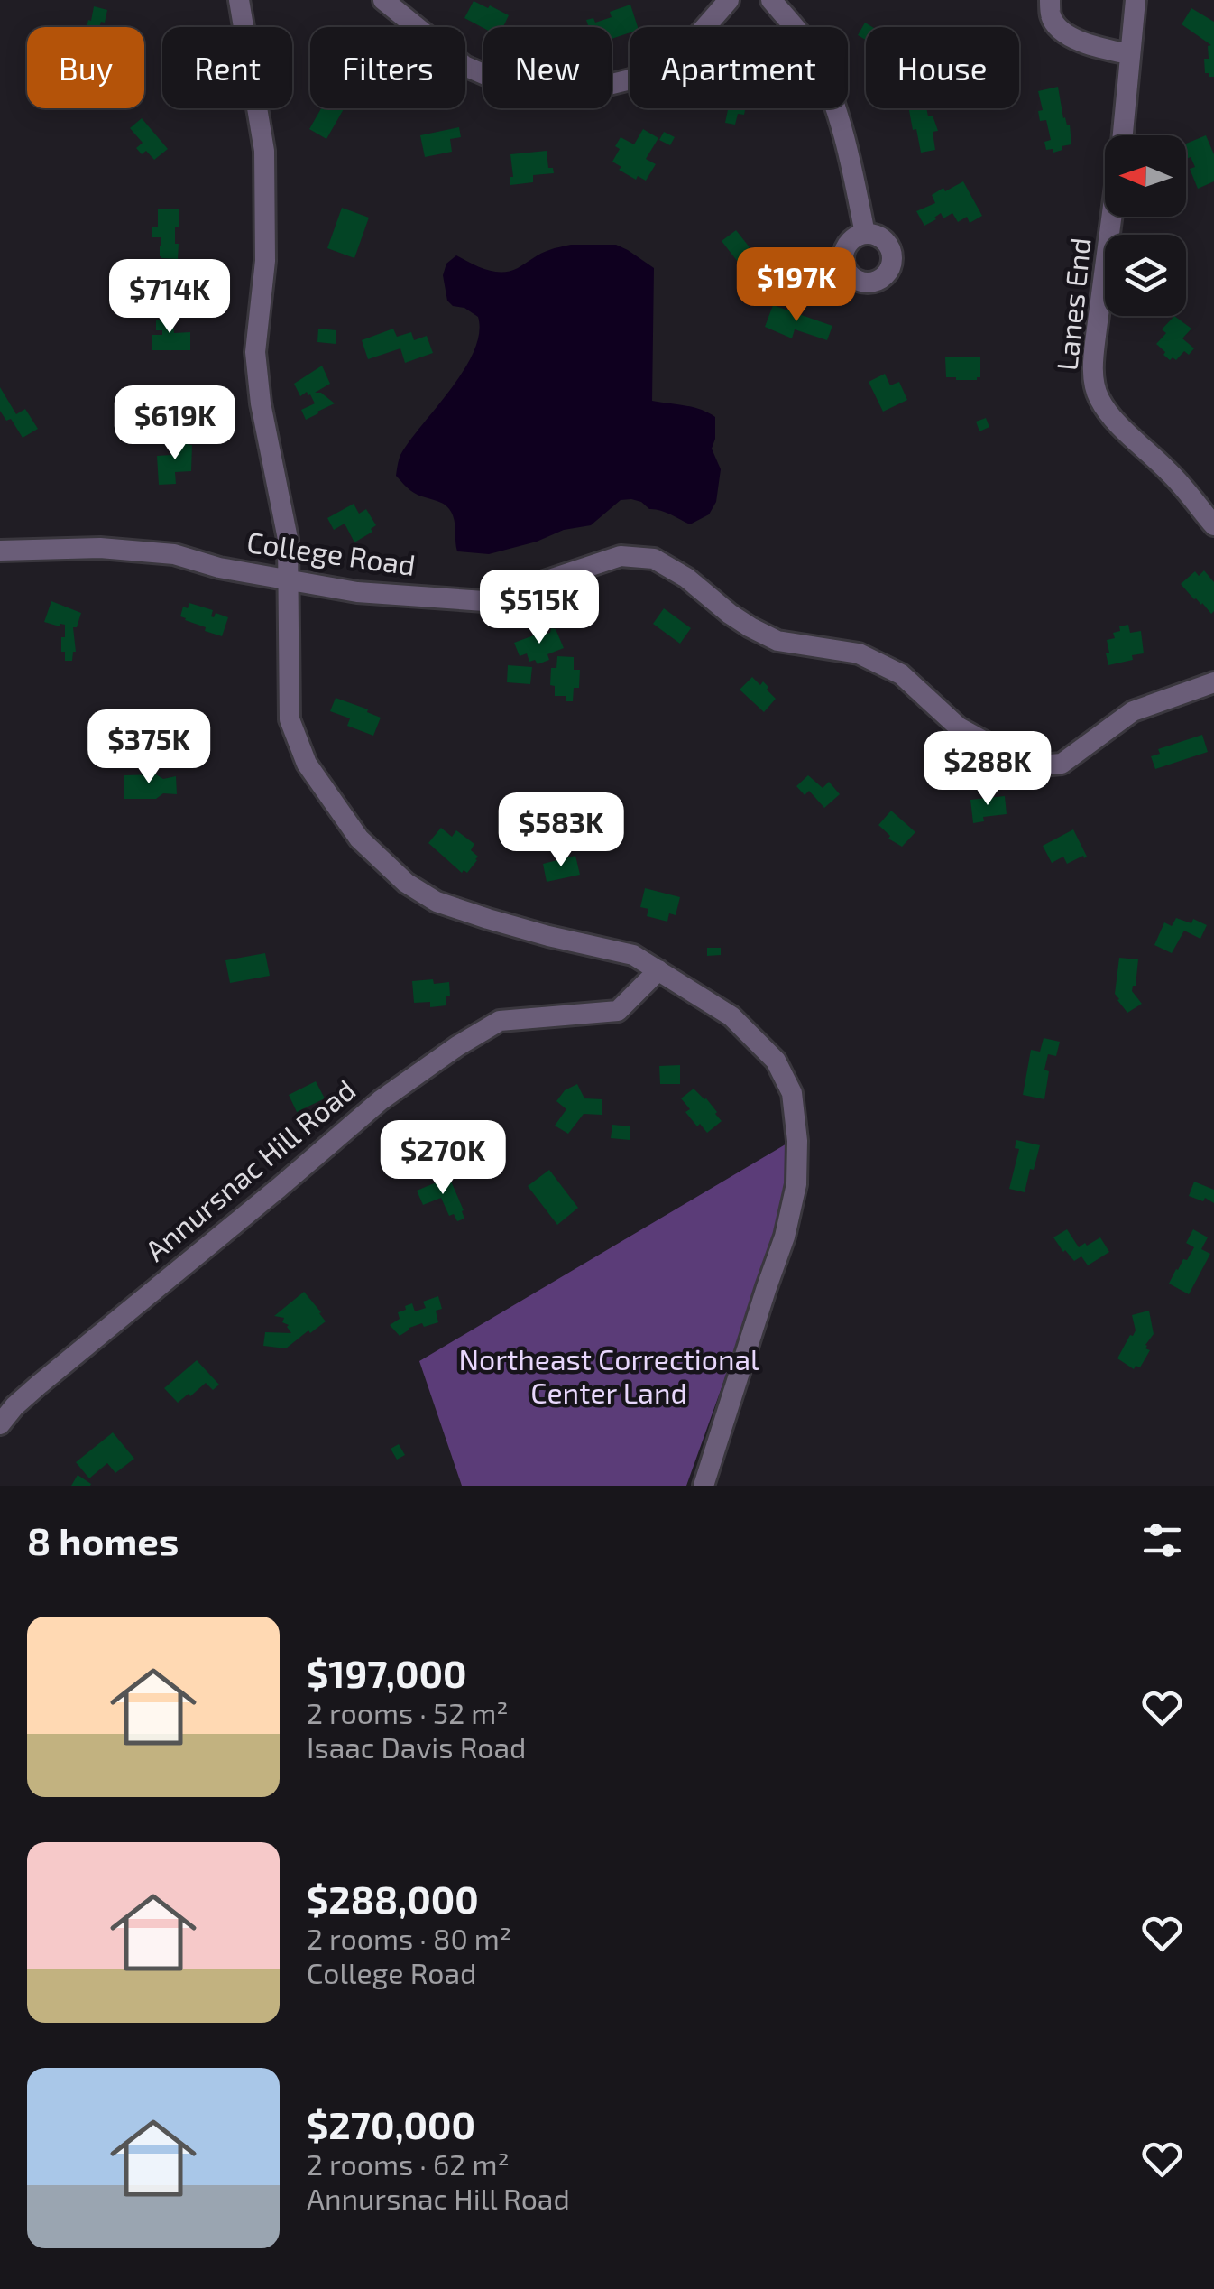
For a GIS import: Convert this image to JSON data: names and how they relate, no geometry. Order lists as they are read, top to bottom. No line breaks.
{"streets":{"street":["Lanes End","College Road","Annursnac Hill Road"]},"parks":["Northeast Correctional Center Land"],"north":"left","page":{"chip":["Buy","Rent","Filters","New","Apartment","House"],"price":["$197K","$714K","$619K","$515K","$375K","$288K","$583K","$270K"],"heading":"8 homes","list":[{"name":"$197,000","note":"2 rooms · 52 m² · Isaac Davis Road"},{"name":"$288,000","note":"2 rooms · 80 m² · College Road"},{"name":"$270,000","note":"2 rooms · 62 m² · Annursnac Hill Road"}]}}
